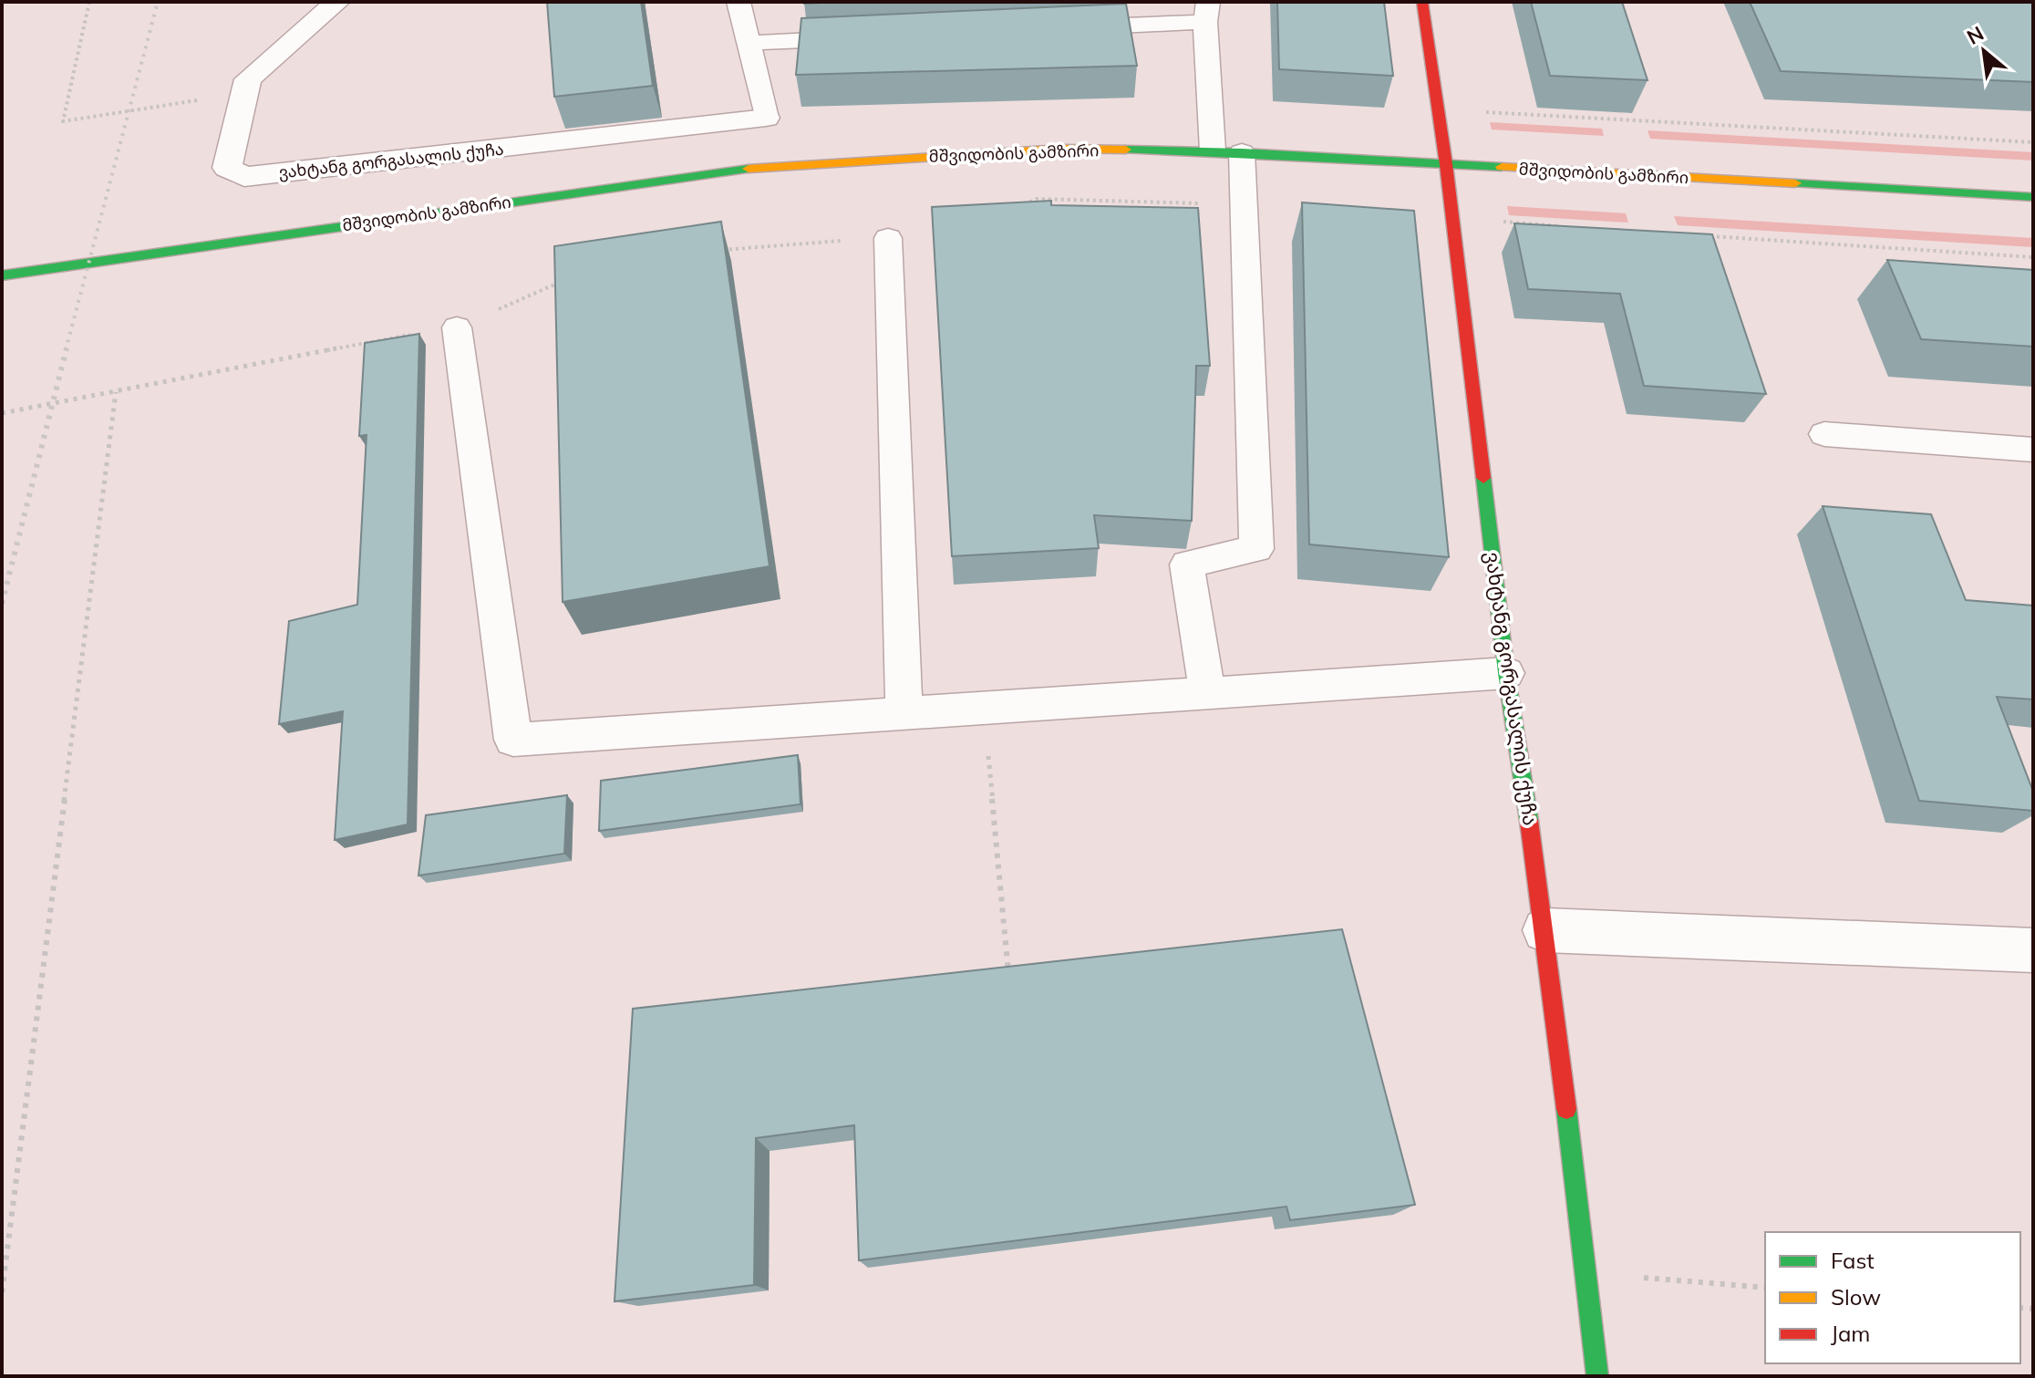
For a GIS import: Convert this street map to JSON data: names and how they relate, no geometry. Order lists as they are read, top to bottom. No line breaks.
{"streets":{"main road":["მშვიდობის გამზირი","ვახტანგ გორგასალის ქუჩა"]},"crossings":[["მშვიდობის გამზირი","ვახტანგ გორგასალის ქუჩა"]],"legend":["Fast","Slow","Jam"],"north":"top left"}
